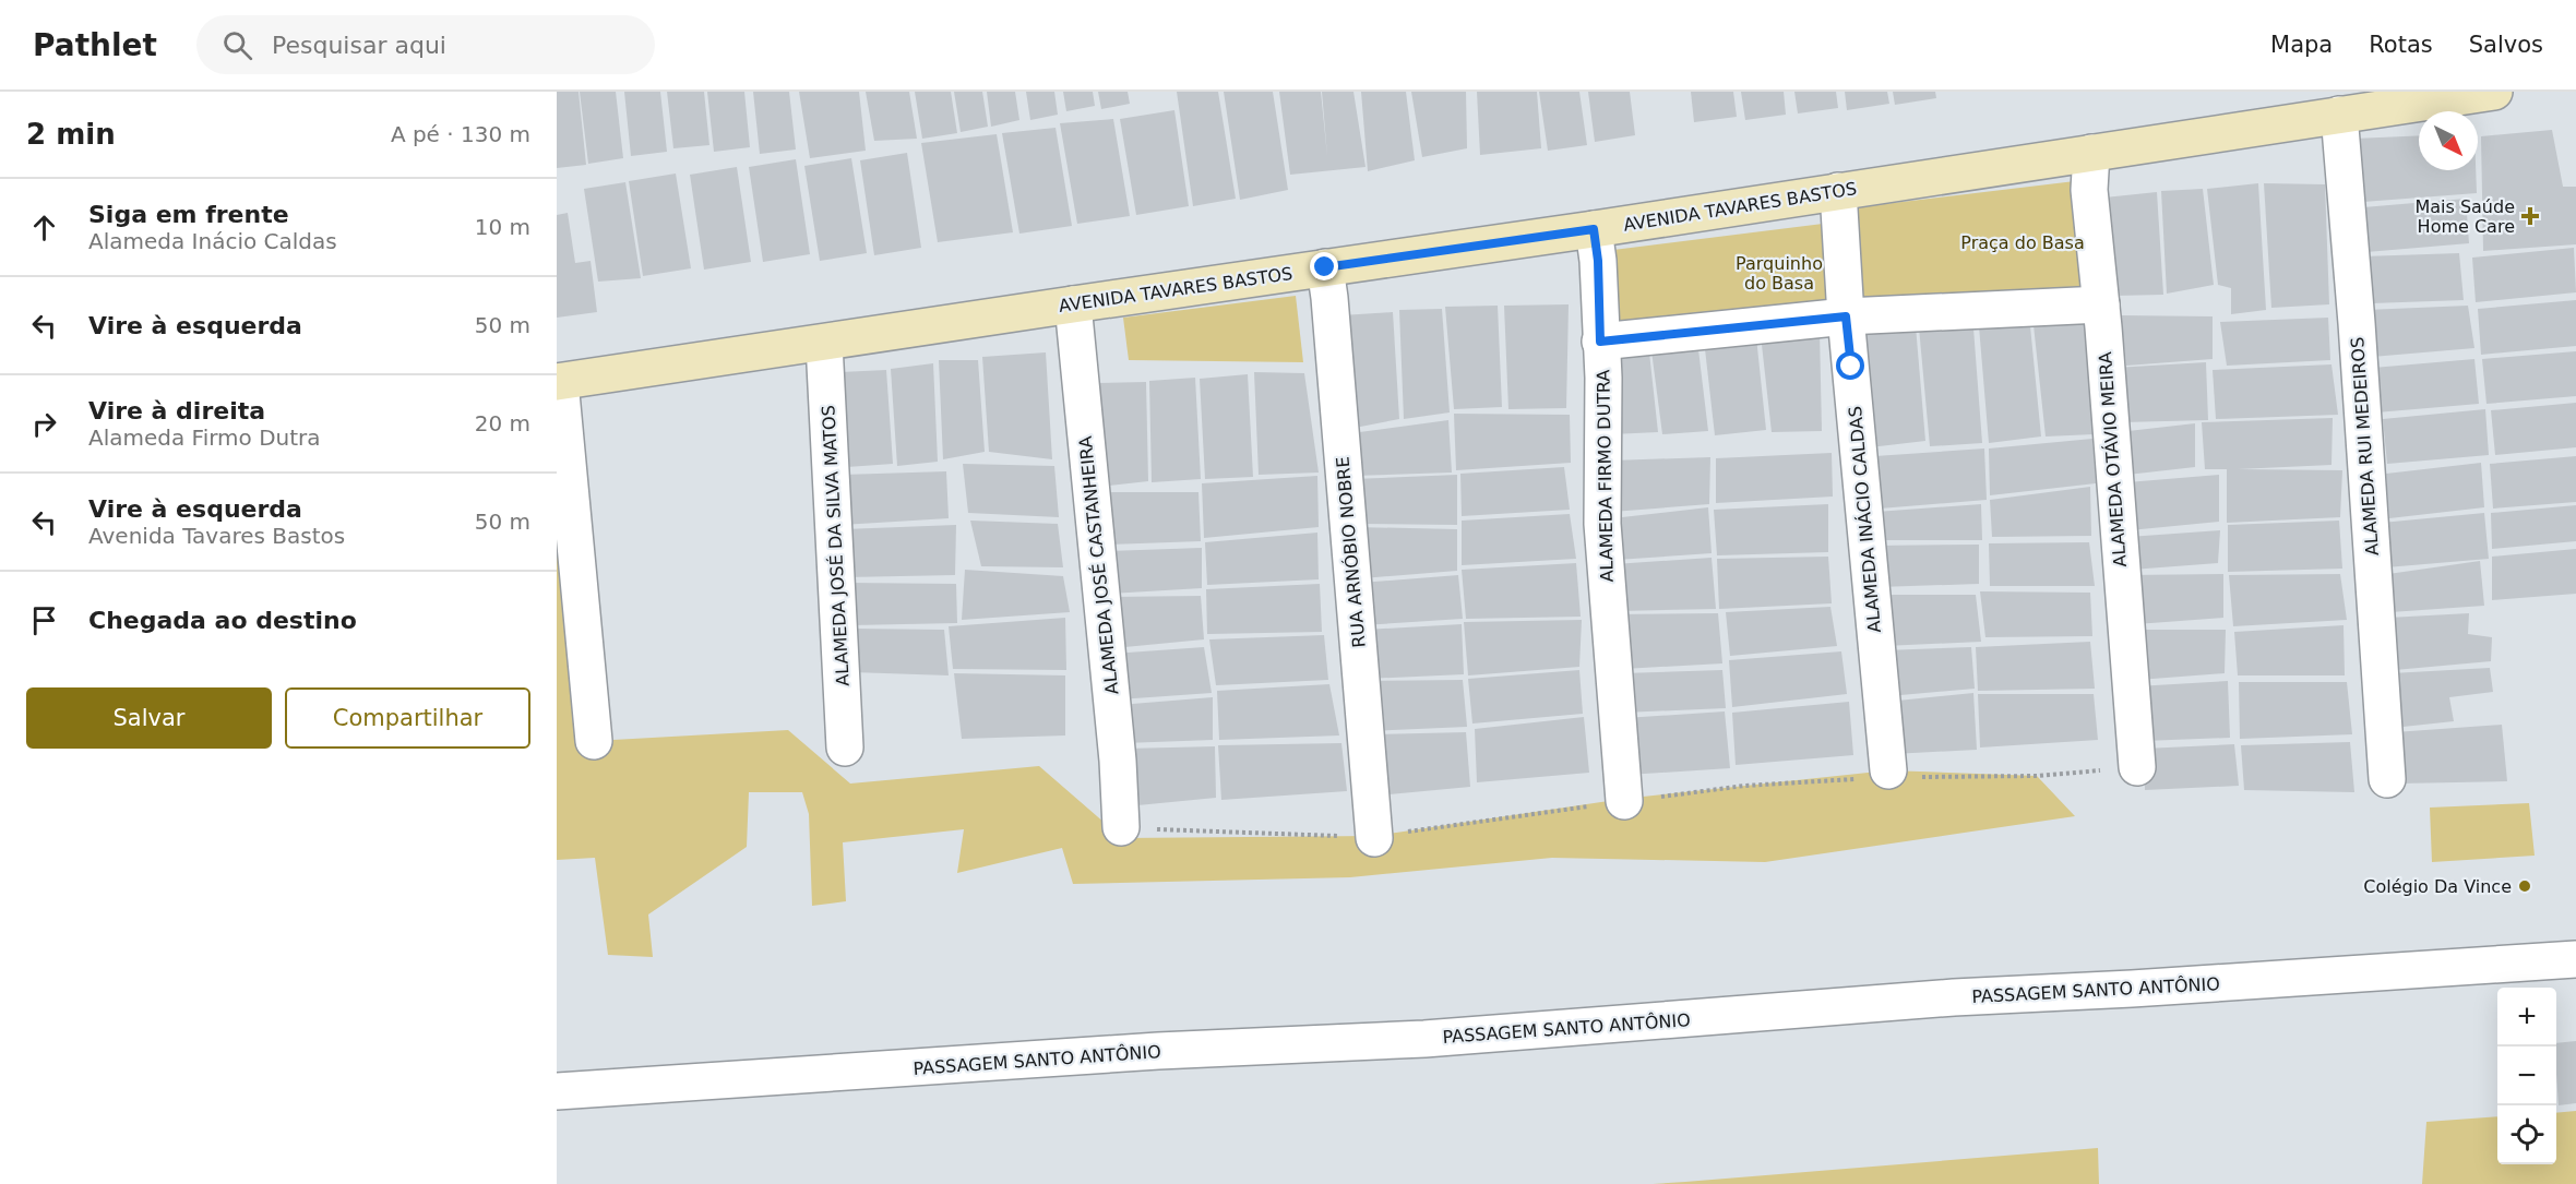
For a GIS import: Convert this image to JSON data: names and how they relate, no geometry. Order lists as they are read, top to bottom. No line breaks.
{"streets":{"main road":["AVENIDA TAVARES BASTOS"],"street":["ALAMEDA RUI MEDEIROS","ALAMEDA OTÁVIO MEIRA","ALAMEDA FIRMO DUTRA","ALAMEDA INÁCIO CALDAS","ALAMEDA JOSÉ DA SILVA MATOS","RUA ARNÓBIO NOBRE","ALAMEDA JOSÉ CASTANHEIRA","PASSAGEM SANTO ANTÔNIO"]},"crossings":[["AVENIDA TAVARES BASTOS","ALAMEDA RUI MEDEIROS"],["AVENIDA TAVARES BASTOS","ALAMEDA OTÁVIO MEIRA"],["AVENIDA TAVARES BASTOS","ALAMEDA FIRMO DUTRA"],["AVENIDA TAVARES BASTOS","ALAMEDA INÁCIO CALDAS"],["AVENIDA TAVARES BASTOS","ALAMEDA JOSÉ DA SILVA MATOS"],["AVENIDA TAVARES BASTOS","RUA ARNÓBIO NOBRE"],["AVENIDA TAVARES BASTOS","ALAMEDA JOSÉ CASTANHEIRA"]],"parks":["Praça do Basa","Parquinho do Basa"],"places":{"health":["Mais Saúde Home Care"],"other":["Colégio Da Vince"]},"north":"bottom right","page":{"header":"Pathlet","search":"Pesquisar aqui","nav":["Mapa","Rotas","Salvos"],"heading":["2 min","A pé · 130 m"],"list":[["Siga em frente","Alameda Inácio Caldas","10 m"],["Vire à esquerda","50 m"],["Vire à direita","Alameda Firmo Dutra","20 m"],["Vire à esquerda","Avenida Tavares Bastos","50 m"],"Chegada ao destino"],"buttons":["Salvar","Compartilhar"],"map_buttons":["+","−"]}}
